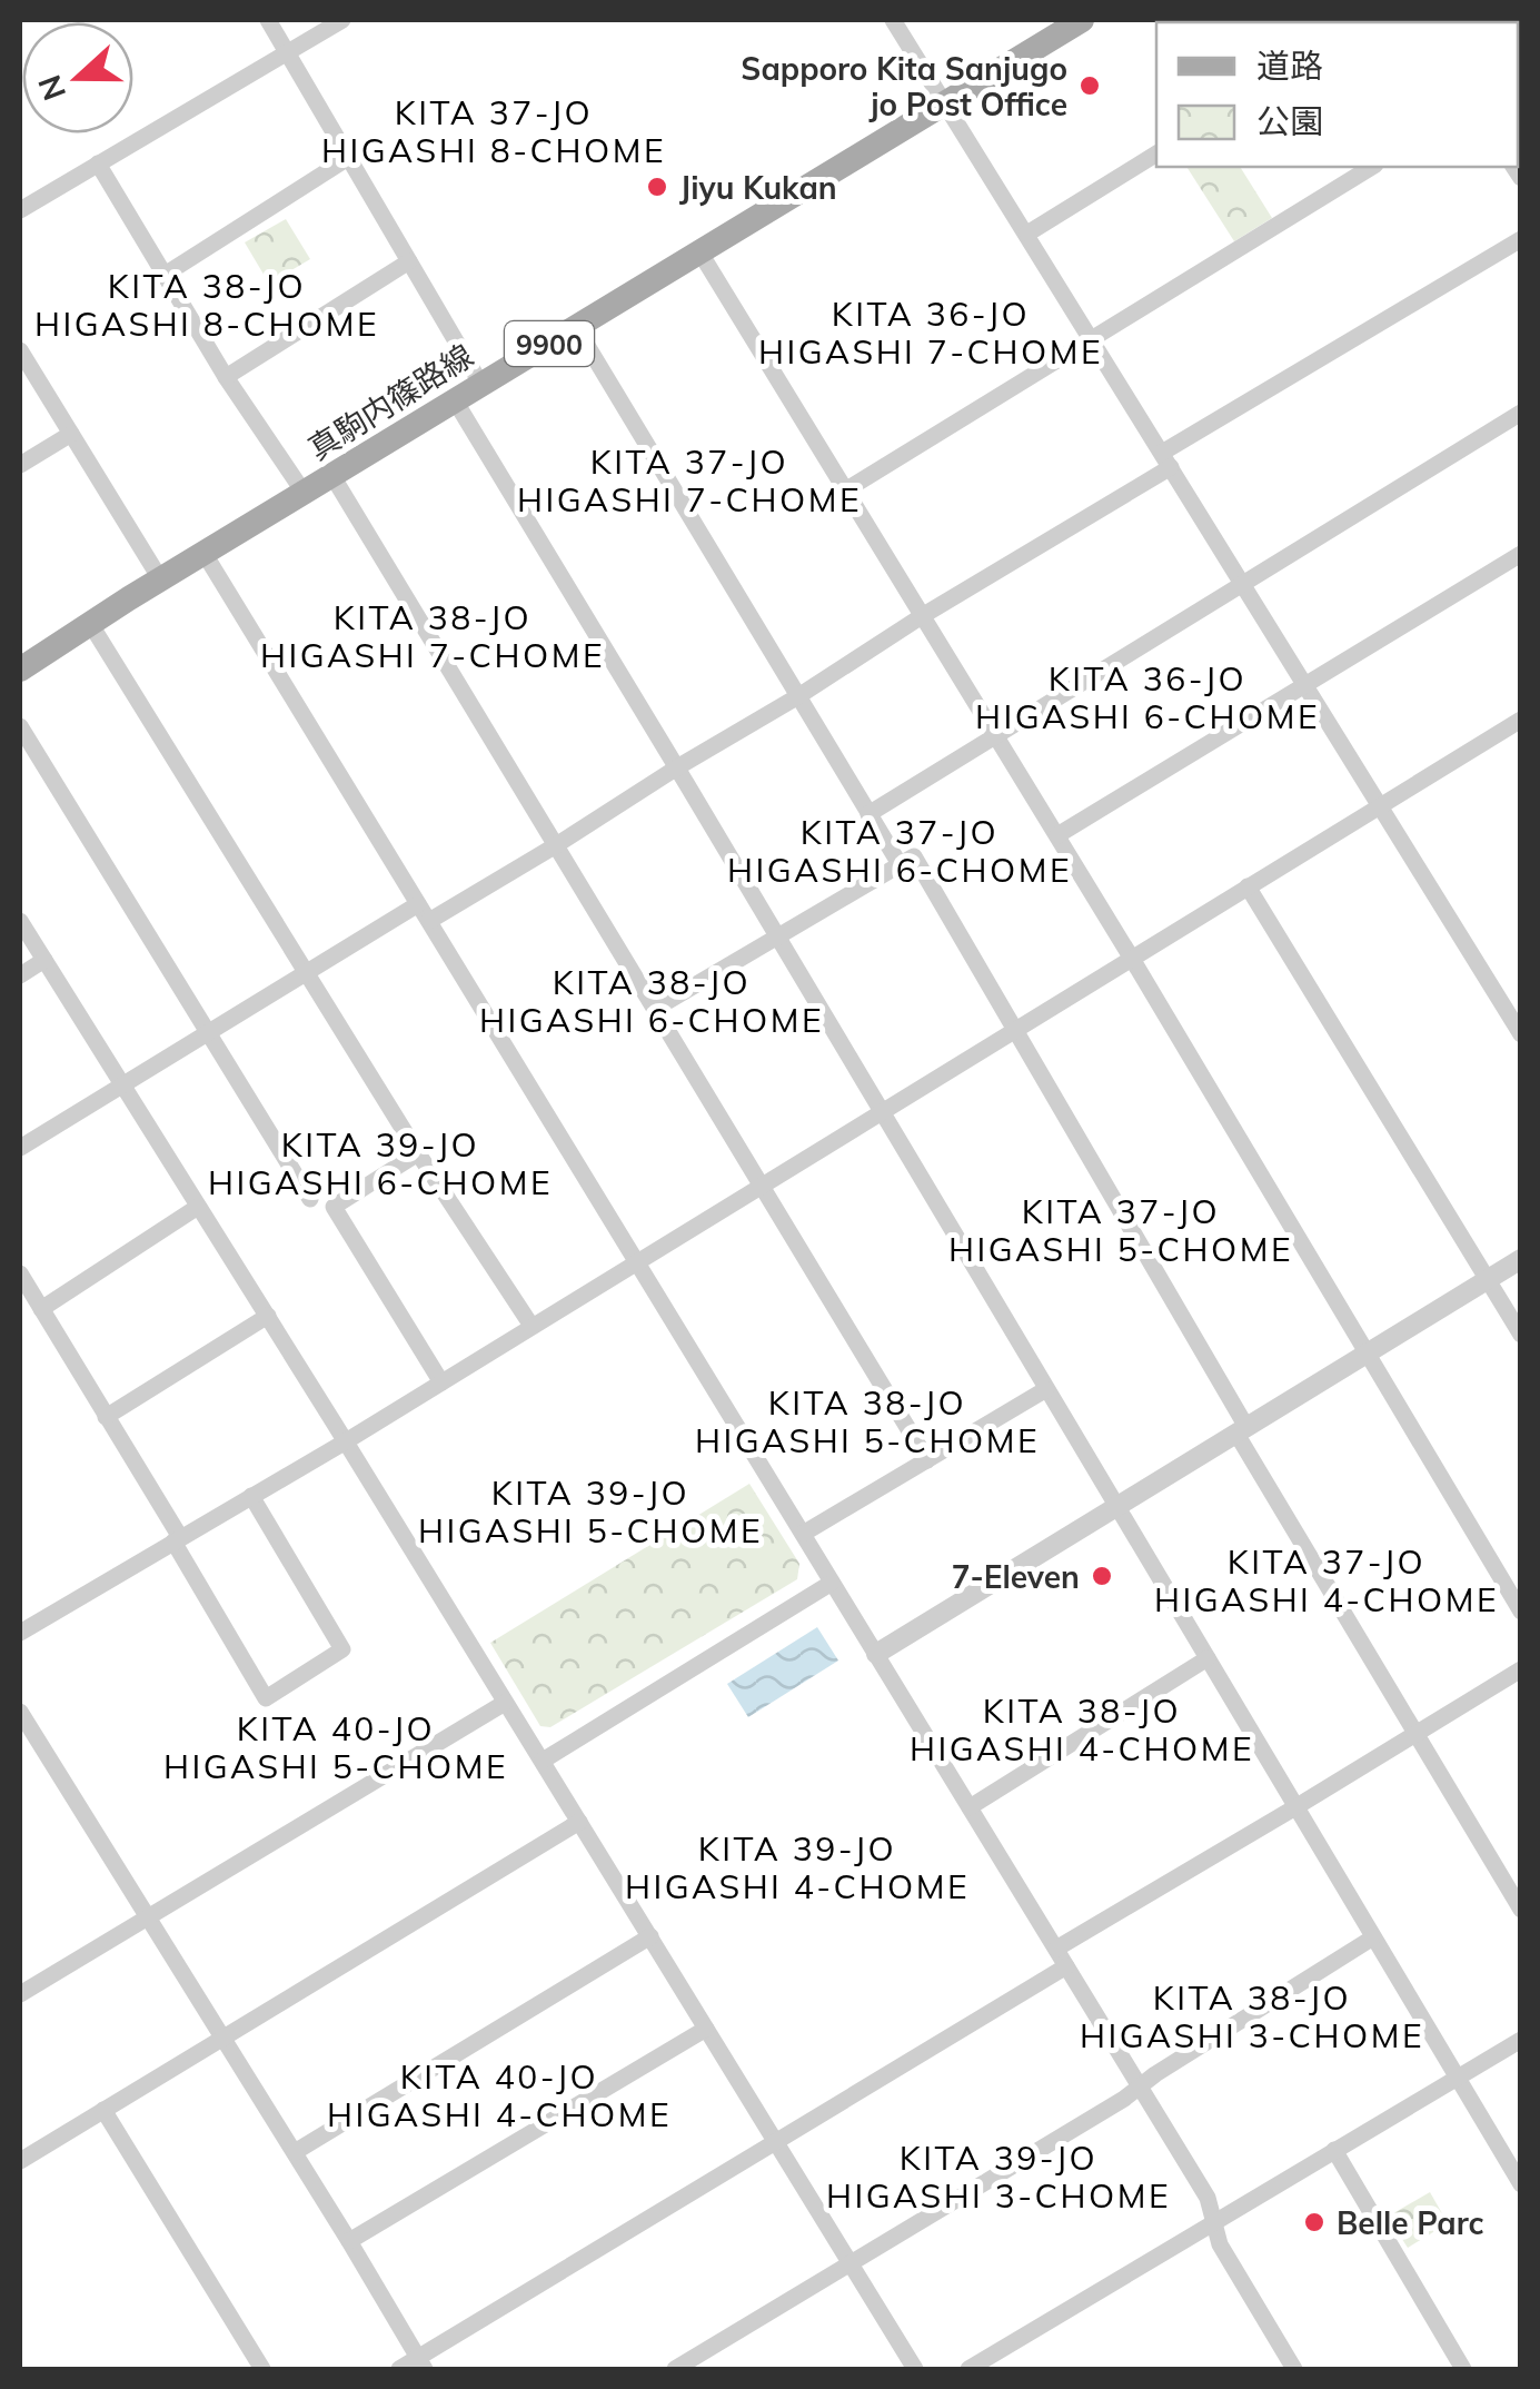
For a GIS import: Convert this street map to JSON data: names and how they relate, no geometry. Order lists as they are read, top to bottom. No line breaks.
{"streets":{"main road":["9900","真駒内篠路線"]},"districts":["KITA 37-JO HIGASHI 8-CHOME","KITA 38-JO HIGASHI 8-CHOME","KITA 36-JO HIGASHI 7-CHOME","KITA 37-JO HIGASHI 7-CHOME","KITA 38-JO HIGASHI 7-CHOME","KITA 36-JO HIGASHI 6-CHOME","KITA 37-JO HIGASHI 6-CHOME","KITA 38-JO HIGASHI 6-CHOME","KITA 39-JO HIGASHI 6-CHOME","KITA 37-JO HIGASHI 5-CHOME","KITA 38-JO HIGASHI 5-CHOME","KITA 39-JO HIGASHI 5-CHOME","KITA 37-JO HIGASHI 4-CHOME","KITA 38-JO HIGASHI 4-CHOME","KITA 40-JO HIGASHI 5-CHOME","KITA 39-JO HIGASHI 4-CHOME","KITA 38-JO HIGASHI 3-CHOME","KITA 40-JO HIGASHI 4-CHOME","KITA 39-JO HIGASHI 3-CHOME"],"places":["Sapporo Kita Sanjugo jo Post Office","Jiyu Kukan","7-Eleven","Belle Parc"],"legend":["道路","公園"],"north":"left"}
